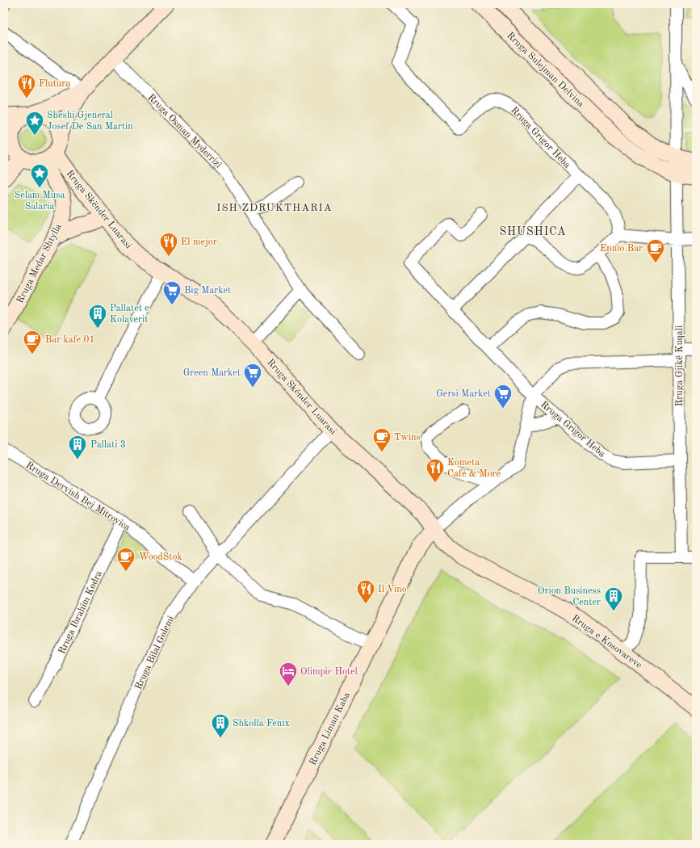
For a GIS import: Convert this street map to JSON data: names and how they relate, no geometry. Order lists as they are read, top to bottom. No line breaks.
{"streets":{"street":["Rruga Sulejman Delvina","Rruga Osman Myderrizi","Rruga Grigor Heba","Rruga Skënder Luarasi","Rruga Medar Shtylla","Rruga Gjikë Kuqali","Rruga Dervish Bej Mitrovica","Rruga Ibrahim Kodra","Rruga e Kosovareve","Rruga Bilal Golemi","Rruga Liman Kaba"]},"crossings":[["Rruga Sulejman Delvina","Rruga Gjikë Kuqali"],["Rruga Grigor Heba","Rruga Gjikë Kuqali"],["Rruga Skënder Luarasi","Rruga Medar Shtylla"],["Rruga Skënder Luarasi","Rruga e Kosovareve"],["Rruga Skënder Luarasi","Rruga Bilal Golemi"],["Rruga Skënder Luarasi","Rruga Liman Kaba"],["Rruga Dervish Bej Mitrovica","Rruga Ibrahim Kodra"],["Rruga Dervish Bej Mitrovica","Rruga Bilal Golemi"],["Rruga e Kosovareve","Rruga Liman Kaba"]],"districts":["ISH ZDRUKTHARIA","SHUSHICA"],"places":{"restaurant":["Flutura","El mejor","Kometa Café & More","Il Vino"],"place":["Sheshi Gjeneral Josef De San Martin","Selam Musa Salaria"],"cafe":["Ennio Bar","Bar kafe 01","Twins","WoodStok"],"supermarket":["Big Market","Green Market","Gersi Market"],"building":["Pallatet e Kolaverit","Pallati 3","Orion Business Center","Shkolla Fenix"],"hotel":["Olimpic Hotel"]}}
